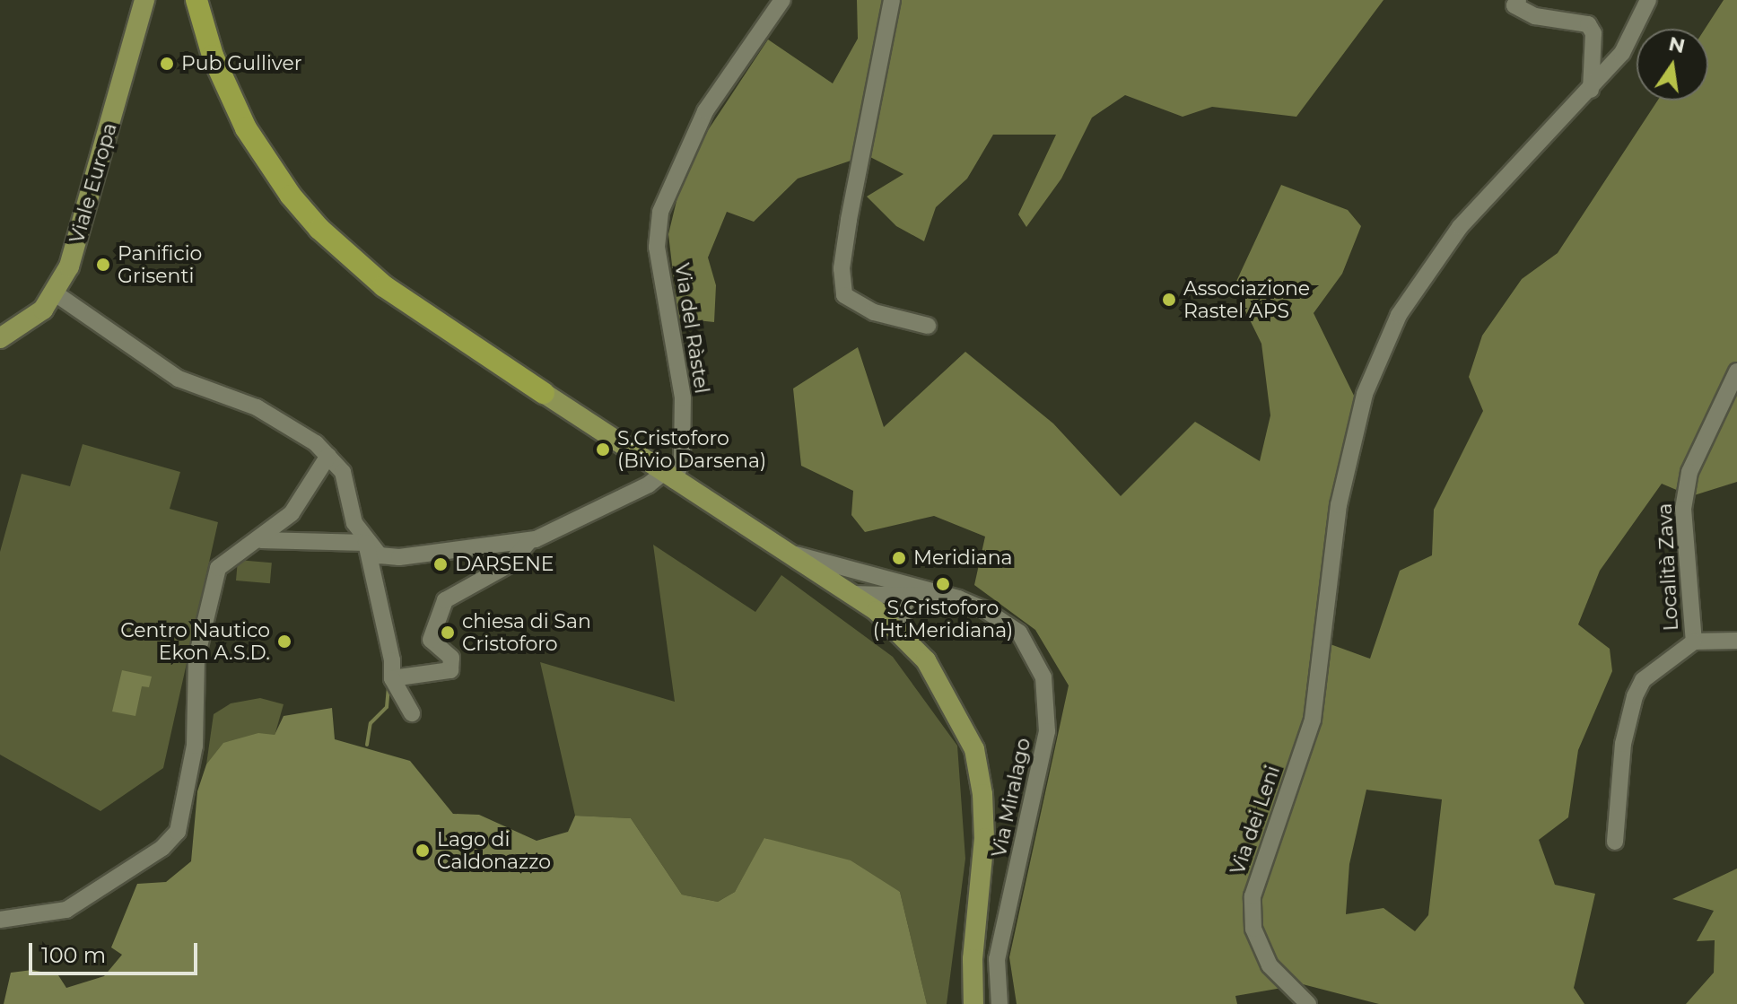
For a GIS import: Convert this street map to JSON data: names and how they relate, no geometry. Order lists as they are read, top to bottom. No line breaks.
{"streets":{"main road":["Viale Europa"],"street":["Via del Ràstel","Località Zava","Via Miralago","Via dei Leni"]},"places":["Pub Gulliver","Panificio Grisenti","Associazione Rastel APS","S.Cristoforo (Bivio Darsena)","Meridiana","DARSENE","S.Cristoforo (Ht.Meridiana)","chiesa di San Cristoforo","Centro Nautico Ekon A.S.D.","Lago di Caldonazzo"],"scale_bar":"100 m","north":"top"}
